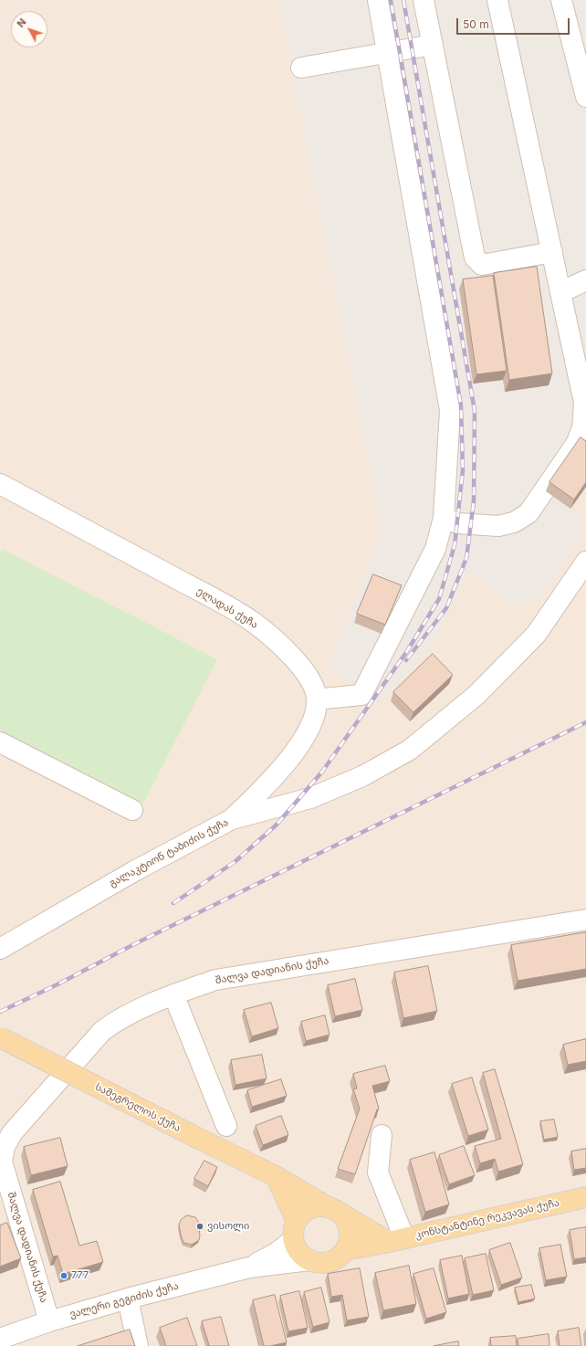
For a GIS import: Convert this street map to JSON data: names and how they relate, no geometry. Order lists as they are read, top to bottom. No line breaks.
{"streets":{"main road":["სამეგრელოს ქუჩა","კონსტანტინე რეკვავას ქუჩა"],"street":["ელადას ქუჩა","გალაკტიონ ტაბიძის ქუჩა","შალვა დადიანის ქუჩა","ვალერი გეგიძის ქუჩა"]},"crossings":[["ელადას ქუჩა","გალაკტიონ ტაბიძის ქუჩა"],["შალვა დადიანის ქუჩა","ვალერი გეგიძის ქუჩა"],["სამეგრელოს ქუჩა","კონსტანტინე რეკვავას ქუჩა"],["სამეგრელოს ქუჩა","ვალერი გეგიძის ქუჩა"],["კონსტანტინე რეკვავას ქუჩა","ვალერი გეგიძის ქუჩა"]],"places":["ვისოლი","777"],"scale_bar":"50 m","north":"top left"}
